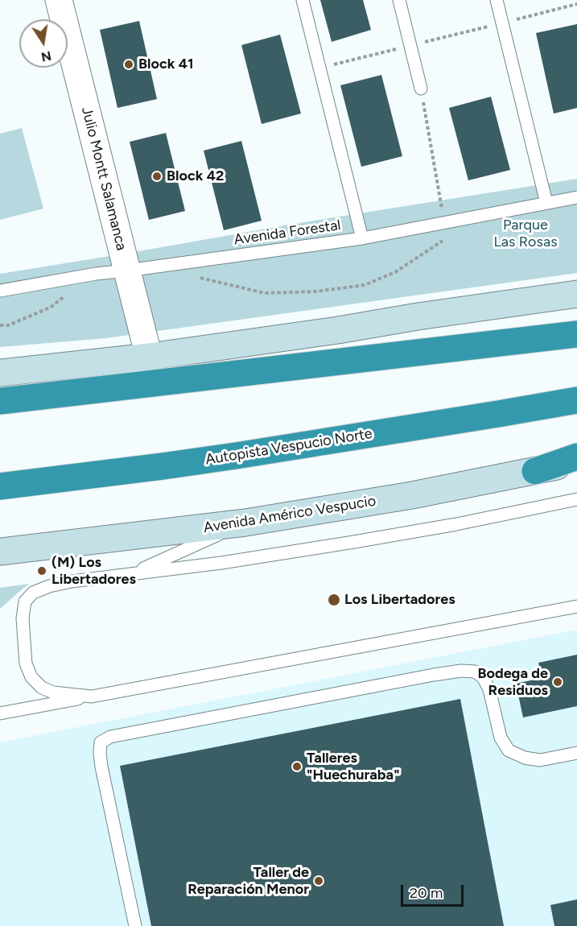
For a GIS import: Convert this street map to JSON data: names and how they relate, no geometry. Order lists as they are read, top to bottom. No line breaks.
{"streets":{"highway":["Autopista Vespucio Norte"],"main road":["Avenida Américo Vespucio"],"street":["Julio Montt Salamanca"],"lane":["Avenida Forestal"]},"crossings":[["Julio Montt Salamanca","Avenida Forestal"]],"parks":["Parque Las Rosas"],"places":["Block 41","Block 42","(M) Los Libertadores","Los Libertadores","Bodega de Residuos","Talleres \"Huechuraba\"","Taller de Reparación Menor"],"scale_bar":"20 m","north":"bottom"}
